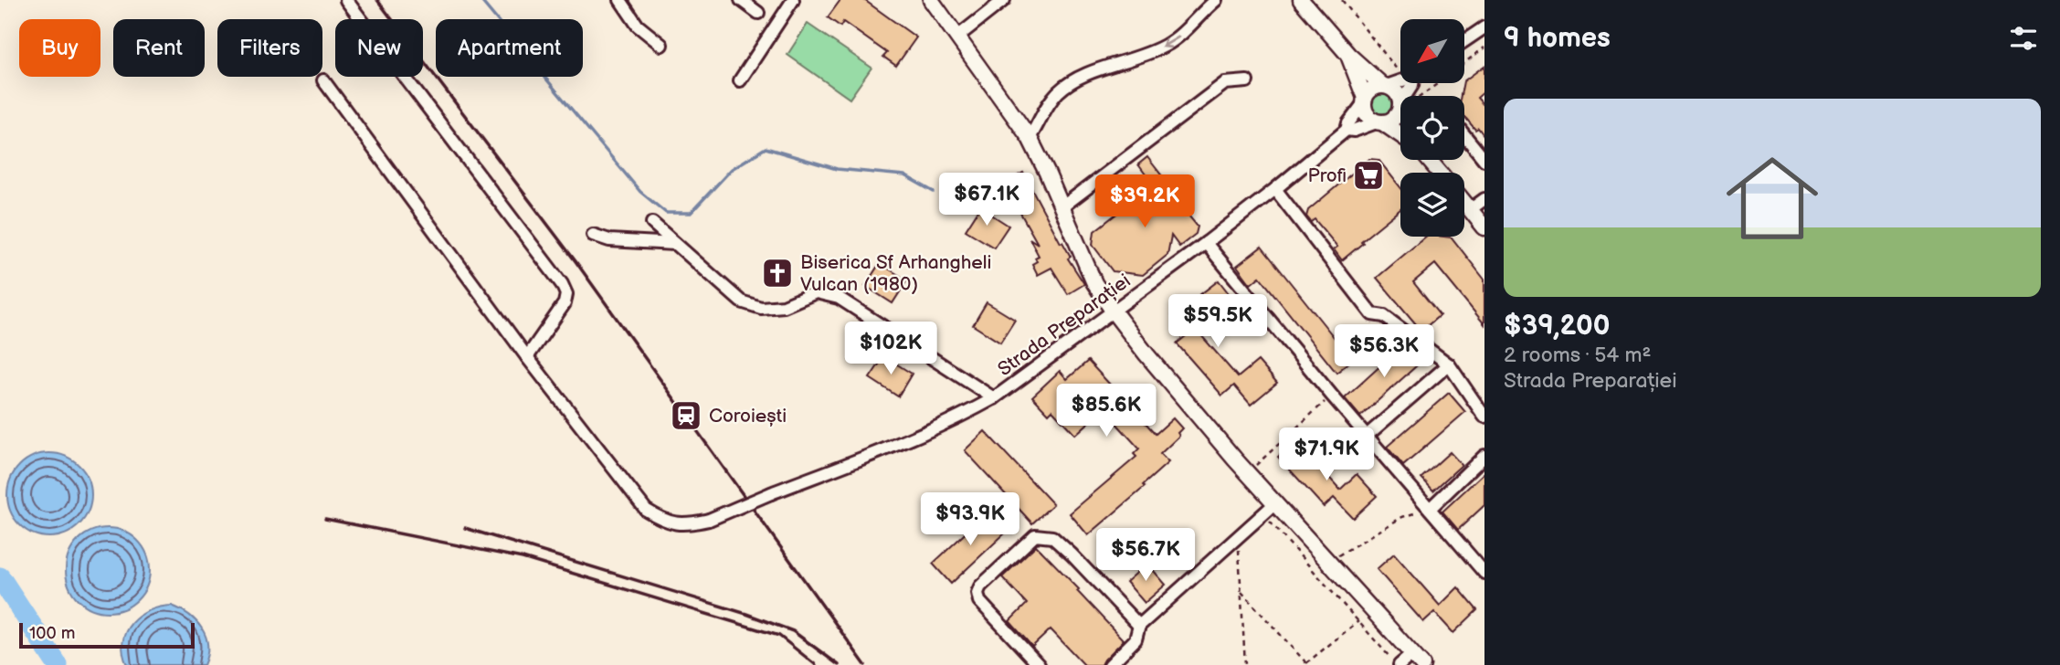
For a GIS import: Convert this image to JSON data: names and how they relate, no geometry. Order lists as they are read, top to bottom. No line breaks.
{"streets":{"street":["Strada Preparației"]},"places":{"supermarket":["Profi"],"church":["Biserica Sf Arhangheli Vulcan (1980)"],"station":["Coroiești"]},"scale_bar":"100 m","north":"bottom left","page":{"heading":"9 homes","chip":["Buy","Rent","Filters","New","Apartment"],"list":[{"name":"$39,200","note":"2 rooms · 54 m² · Strada Preparației"}],"price":["$67.1K","$39.2K","$59.5K","$102K","$56.3K","$85.6K","$71.9K","$93.9K","$56.7K"],"scale":"100 m"}}
